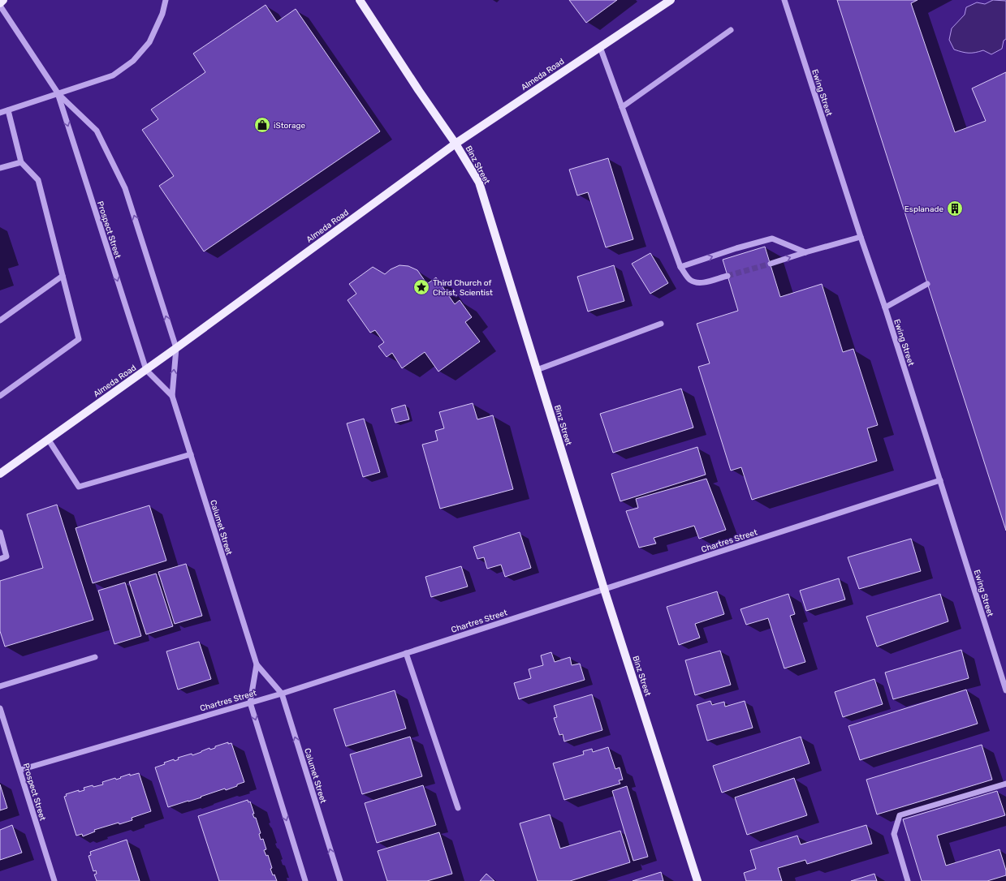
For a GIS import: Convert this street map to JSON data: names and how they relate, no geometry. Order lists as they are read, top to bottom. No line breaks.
{"streets":{"main road":["Almeda Road","Binz Street"],"street":["Ewing Street","Prospect Street","Calumet Street","Chartres Street"]},"crossings":[["Almeda Road","Binz Street"],["Almeda Road","Prospect Street"],["Almeda Road","Calumet Street"],["Ewing Street","Chartres Street"],["Binz Street","Chartres Street"],["Prospect Street","Calumet Street"],["Prospect Street","Chartres Street"],["Calumet Street","Chartres Street"]],"places":{"shop":["iStorage"],"building":["Esplanade"],"place":["Third Church of Christ, Scientist"]}}
